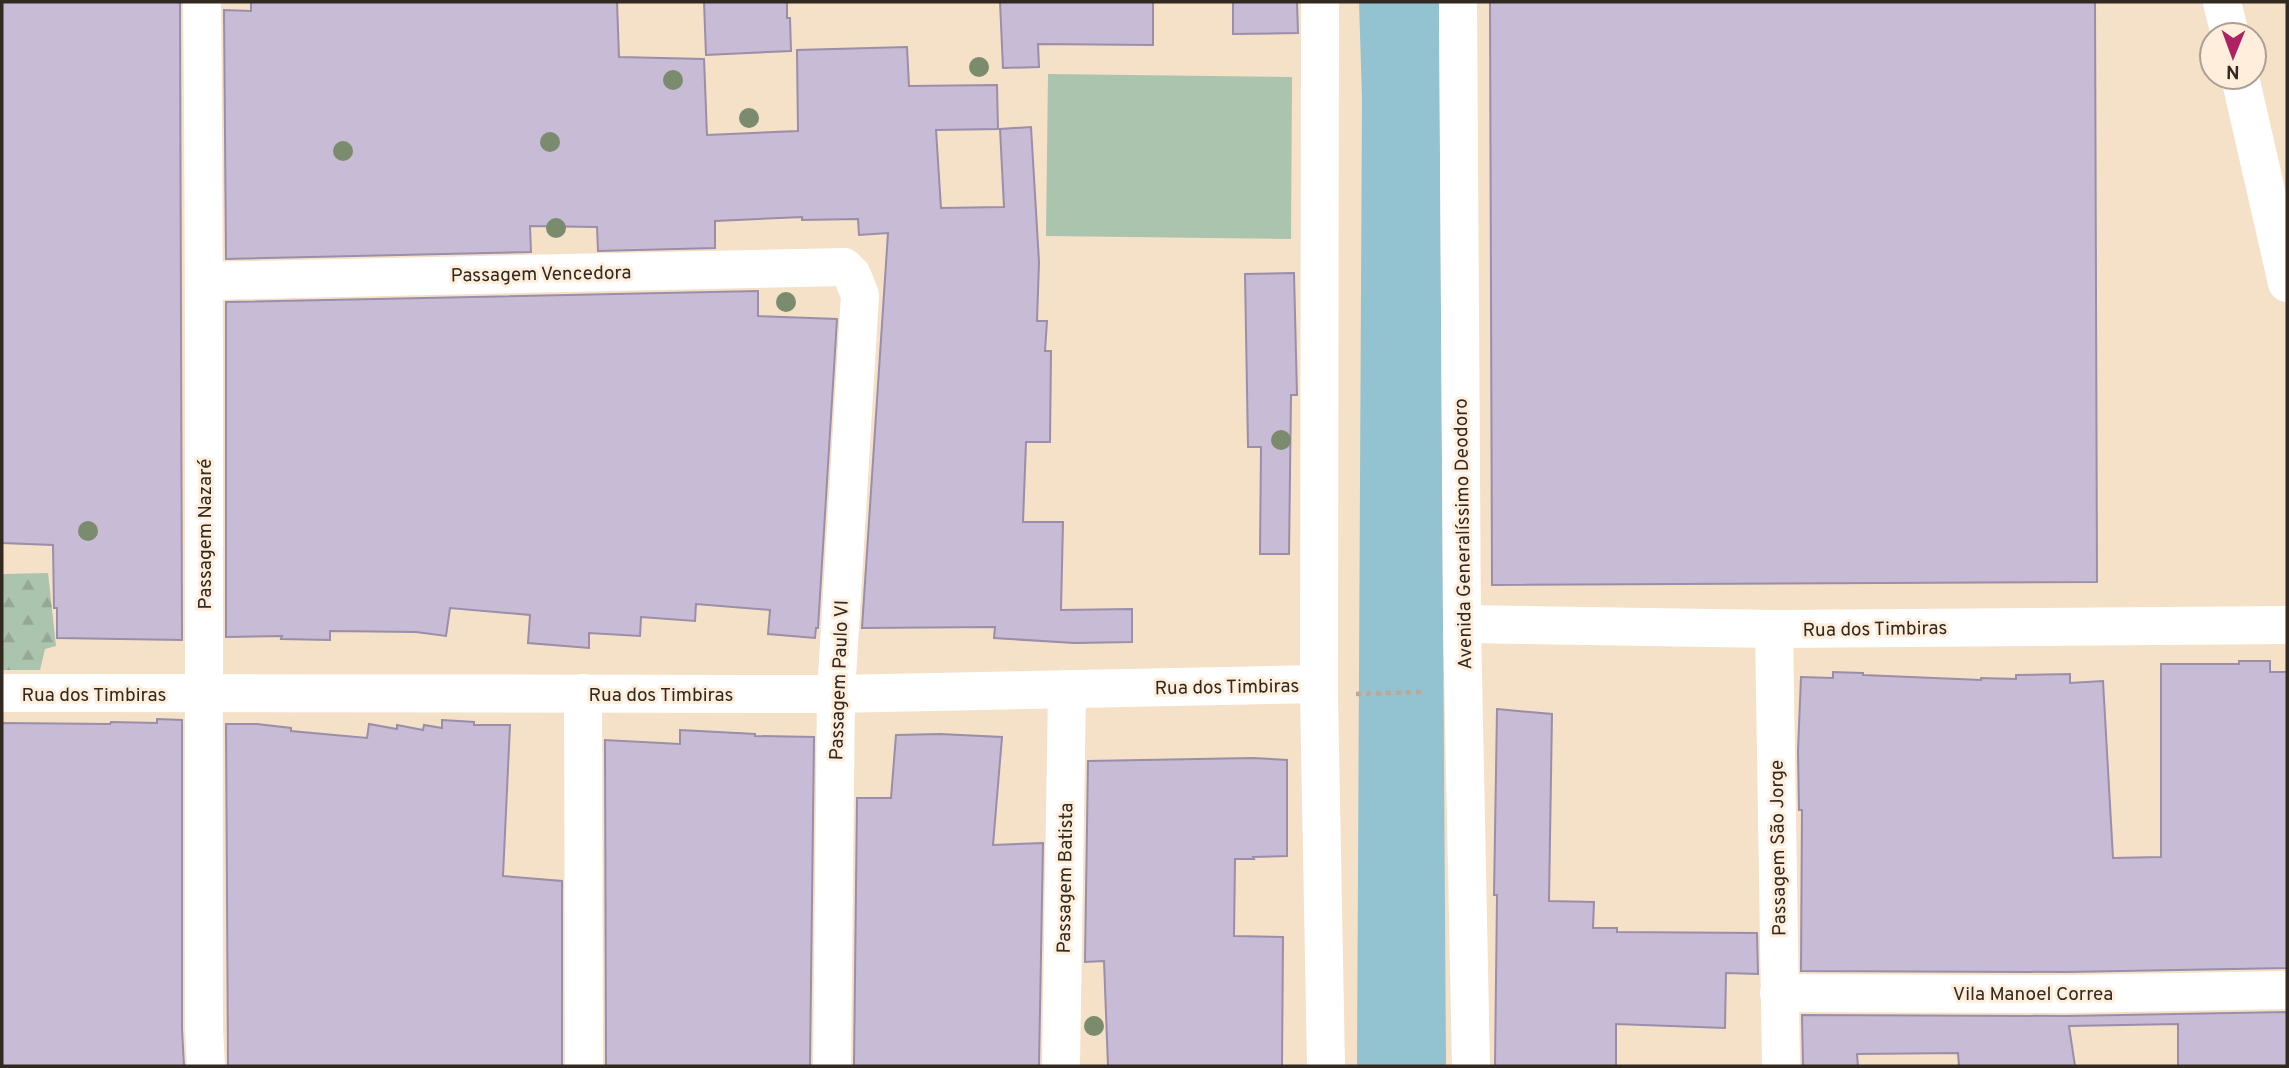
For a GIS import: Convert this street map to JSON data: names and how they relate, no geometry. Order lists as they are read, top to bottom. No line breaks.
{"streets":{"street":["Passagem Vencedora","Passagem Nazaré","Avenida Generalíssimo Deodoro","Rua dos Timbiras","Passagem Paulo VI","Passagem São Jorge","Passagem Batista","Vila Manoel Correa"]},"crossings":[["Passagem Vencedora","Passagem Nazaré"],["Passagem Vencedora","Passagem Paulo VI"],["Passagem Nazaré","Rua dos Timbiras"],["Avenida Generalíssimo Deodoro","Rua dos Timbiras"],["Rua dos Timbiras","Passagem Paulo VI"],["Rua dos Timbiras","Passagem São Jorge"],["Rua dos Timbiras","Passagem Batista"],["Passagem São Jorge","Vila Manoel Correa"]],"north":"bottom"}
